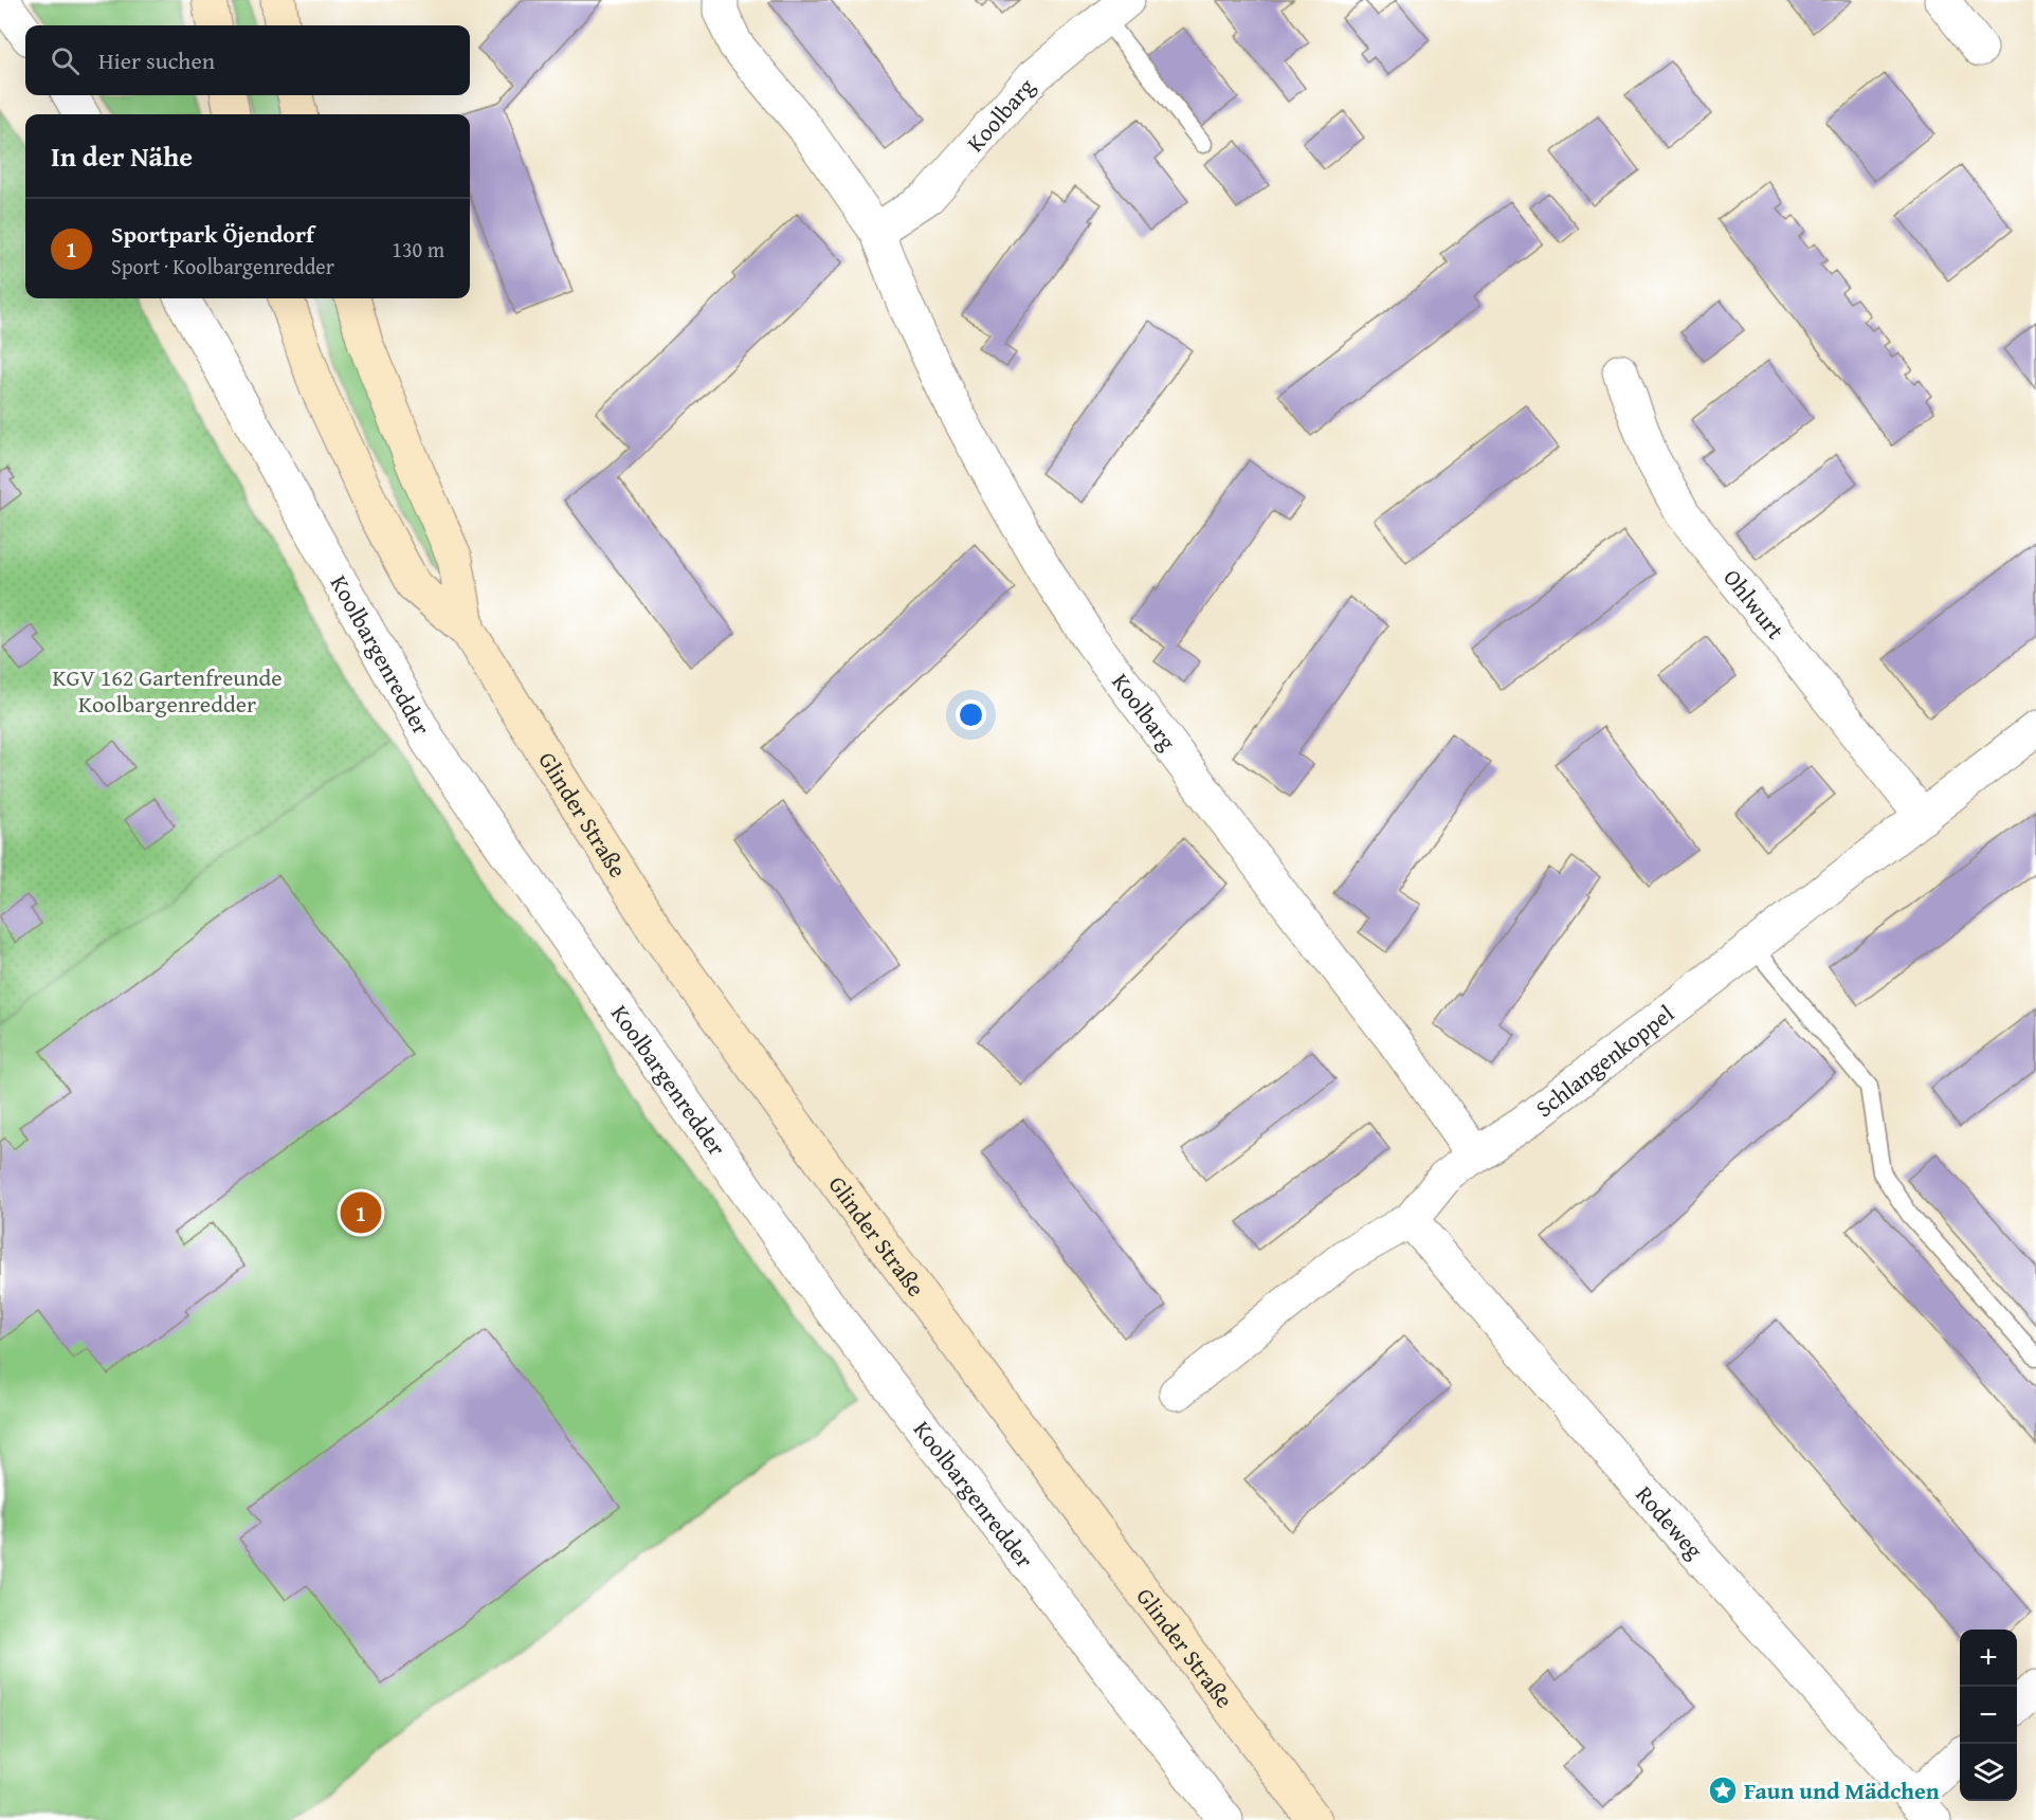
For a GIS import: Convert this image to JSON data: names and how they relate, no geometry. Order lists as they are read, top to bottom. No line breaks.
{"streets":{"main road":["Glinder Straße"],"street":["Koolbarg","Ohlwurt","Koolbargenredder","Schlangenkoppel","Rodeweg"]},"crossings":[["Koolbarg","Schlangenkoppel"],["Ohlwurt","Schlangenkoppel"],["Schlangenkoppel","Rodeweg"]],"parks":["KGV 162 Gartenfreunde Koolbargenredder"],"places":{"place":["Faun und Mädchen"]},"page":{"search":"Hier suchen","heading":"In der Nähe","list":[{"mark":"1","name":"Sportpark Öjendorf","note":"Sport · Koolbargenredder","value":"130 m"}],"pins":"1","map_buttons":["+","−"]}}
